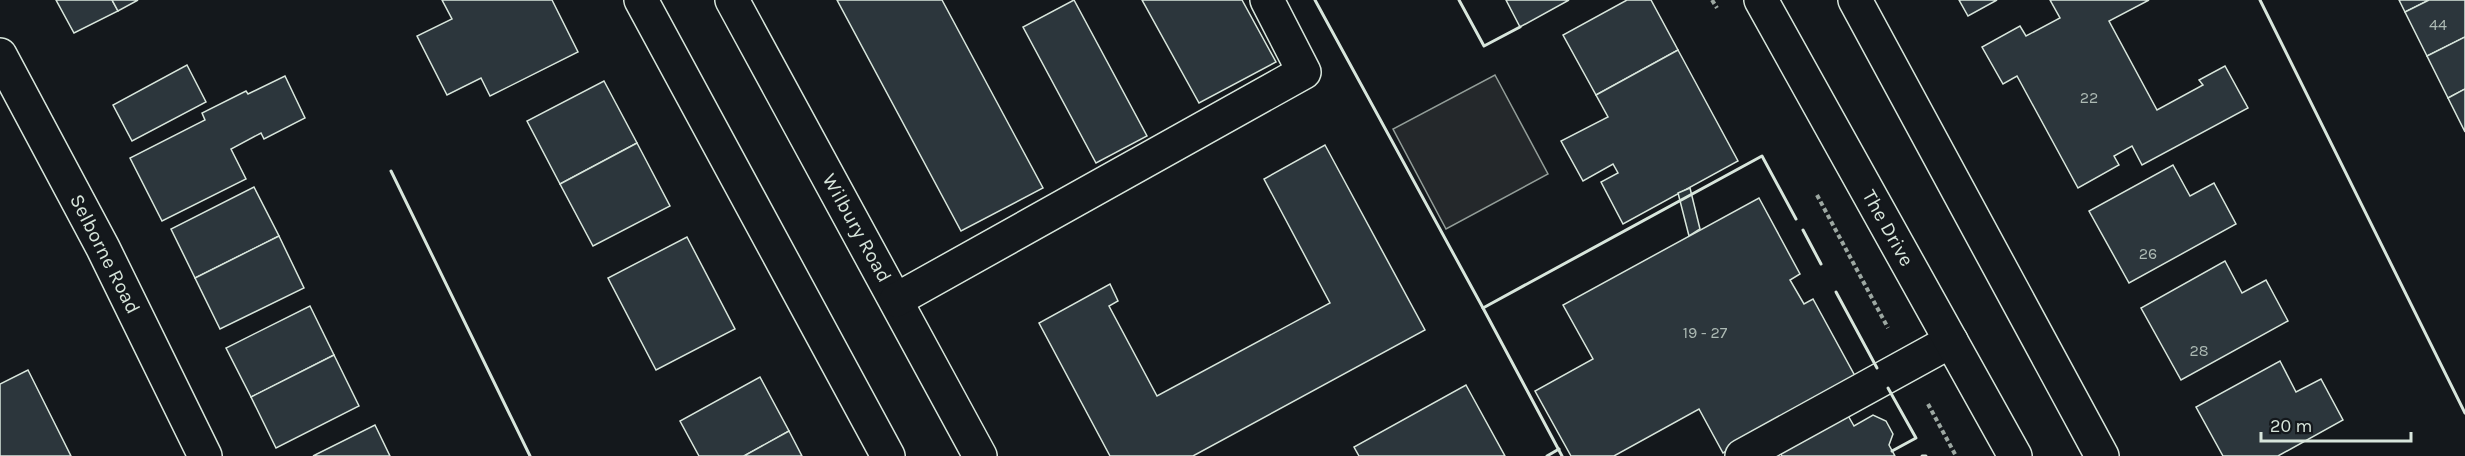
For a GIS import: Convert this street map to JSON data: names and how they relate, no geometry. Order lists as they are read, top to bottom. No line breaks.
{"streets":{"street":["Wilbury Road","The Drive","Selborne Road"]},"house_numbers":["44","22","26","19 - 27","28"],"scale_bar":"20 m"}
